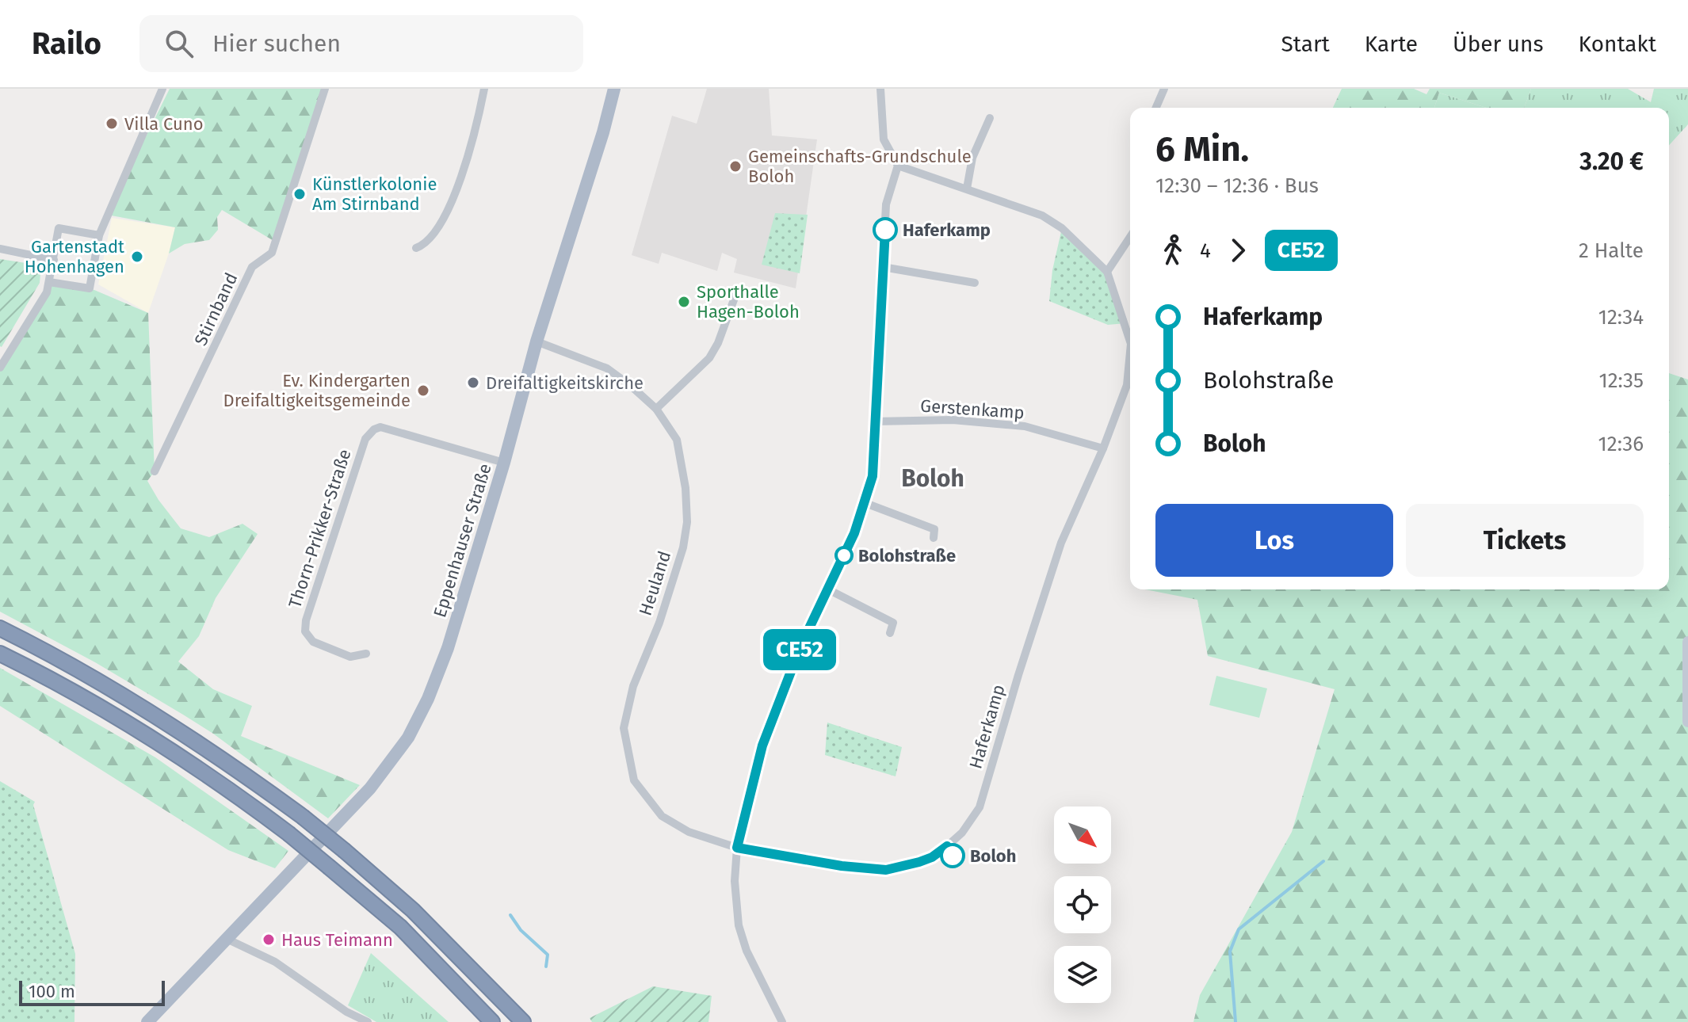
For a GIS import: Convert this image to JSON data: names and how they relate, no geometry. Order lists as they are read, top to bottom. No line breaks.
{"streets":{"main road":["Eppenhauser Straße"],"street":["Stirnband","Gerstenkamp","Thorn-Prikker-Straße","Heuland","Haferkamp"]},"crossings":[["Gerstenkamp","Haferkamp"],["Thorn-Prikker-Straße","Eppenhauser Straße"],["Eppenhauser Straße","Heuland"],["Heuland","Haferkamp"]],"districts":["Boloh"],"places":["Villa Cuno","Gemeinschafts-Grundschule Boloh","Künstlerkolonie Am Stirnband","Haferkamp","Gartenstadt Hohenhagen","Sporthalle Hagen-Boloh","Dreifaltigkeitskirche","Ev. Kindergarten Dreifaltigkeitsgemeinde","Bolohstraße","Boloh","Haus Teimann"],"lines":["bus line CE52"],"scale_bar":"100 m","north":"bottom right","page":{"header":"Railo","search":"Hier suchen","nav":["Start","Karte","Über uns","Kontakt"],"on_map":"CE52","heading":["6 Min.","12:30 – 12:36 · Bus","3.20 €"],"legs":["4","CE52","2 Halte"],"list":[{"name":"Haferkamp","value":"12:34"},{"name":"Bolohstraße","value":"12:35"},{"name":"Boloh","value":"12:36"}],"buttons":["Los","Tickets"],"scale":"100 m"}}
